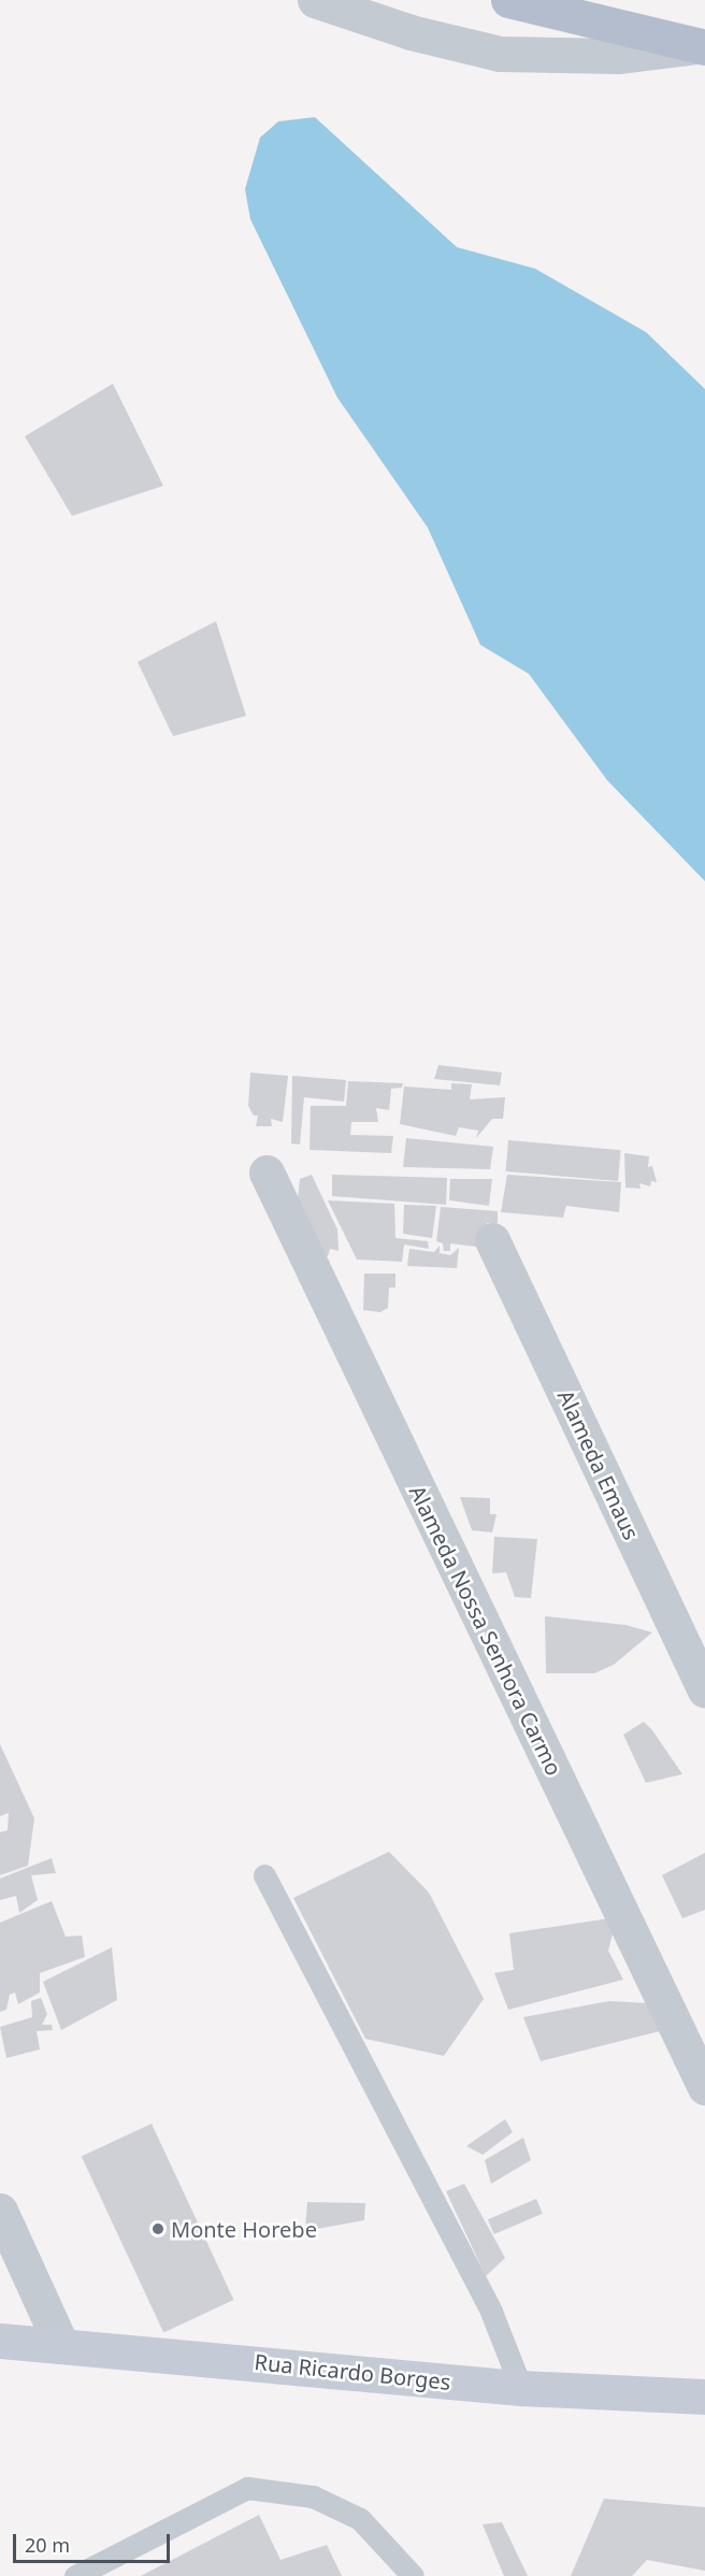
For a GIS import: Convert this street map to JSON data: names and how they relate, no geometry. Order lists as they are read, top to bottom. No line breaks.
{"streets":{"street":["Alameda Emaus","Alameda Nossa Senhora Carmo","Rua Ricardo Borges"]},"places":["Monte Horebe"],"scale_bar":"20 m"}
